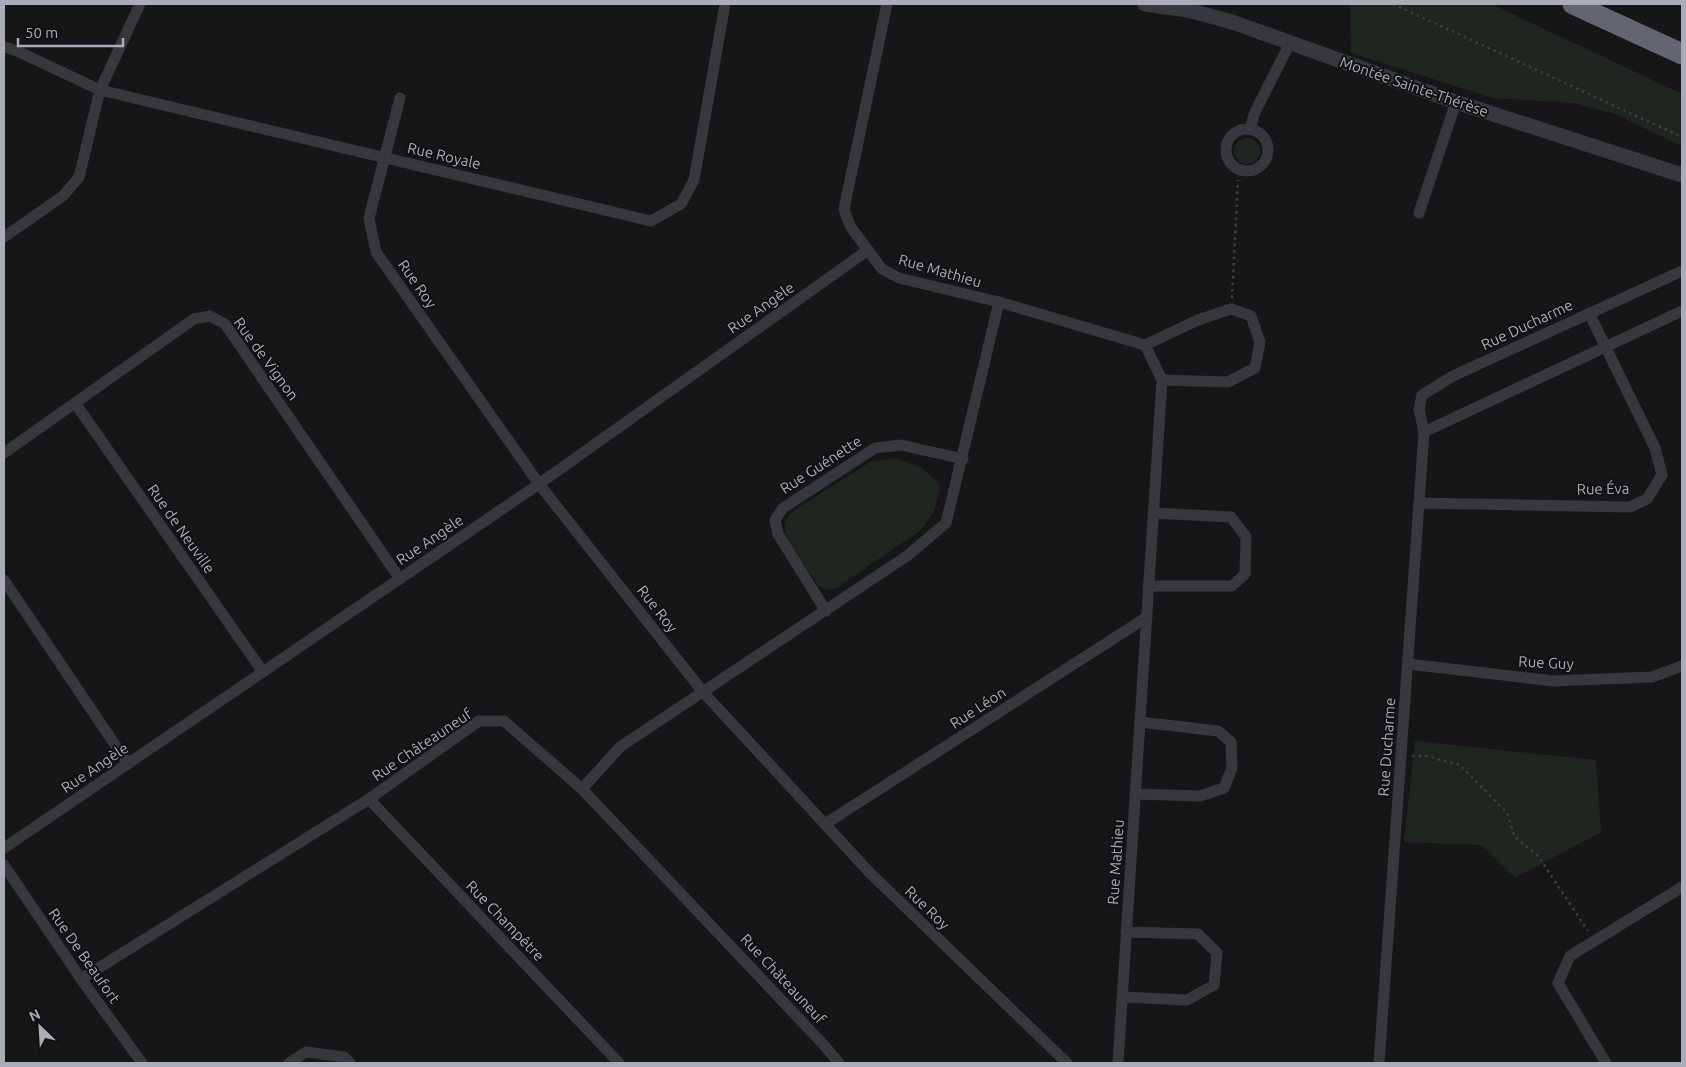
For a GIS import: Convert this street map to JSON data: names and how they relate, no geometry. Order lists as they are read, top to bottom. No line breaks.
{"streets":{"street":["Montée Sainte-Thérèse","Rue Royale","Rue Mathieu","Rue Roy","Rue Angèle","Rue Ducharme","Rue de Vignon","Rue Guénette","Rue Éva","Rue de Neuville","Rue Guy","Rue Léon","Rue Châteauneuf","Rue Champêtre","Rue De Beaufort"]},"crossings":[["Rue Royale","Rue Roy"],["Rue Mathieu","Rue Angèle"],["Rue Mathieu","Rue Léon"],["Rue Roy","Rue Angèle"],["Rue Roy","Rue Léon"],["Rue Angèle","Rue de Vignon"],["Rue Angèle","Rue de Neuville"],["Rue Ducharme","Rue Éva"],["Rue Ducharme","Rue Guy"],["Rue de Vignon","Rue de Neuville"],["Rue Châteauneuf","Rue Champêtre"],["Rue Châteauneuf","Rue De Beaufort"]],"scale_bar":"50 m","north":"top left"}
